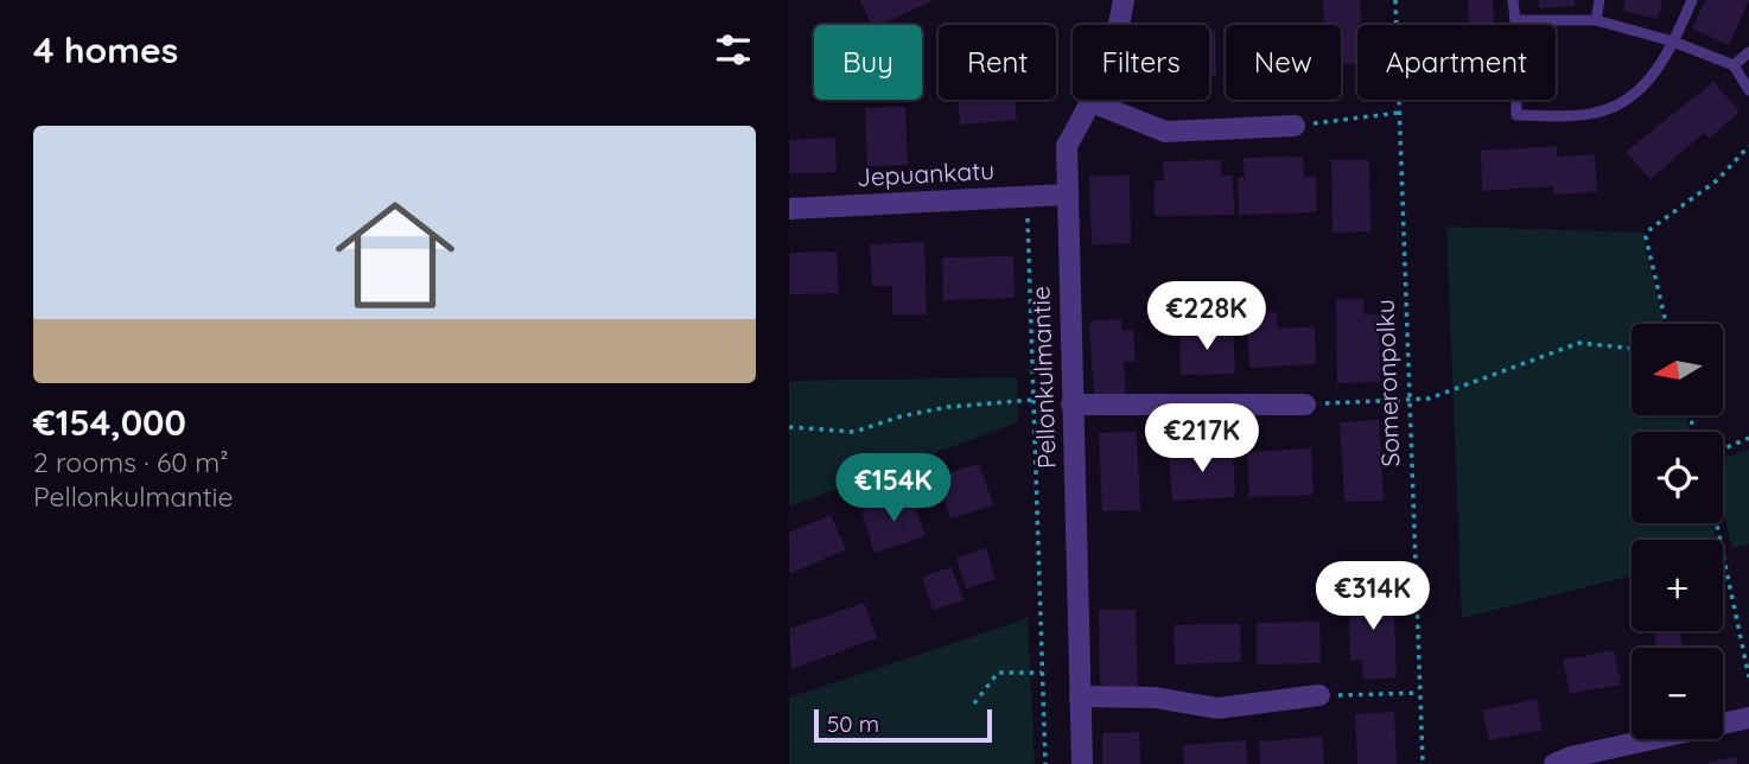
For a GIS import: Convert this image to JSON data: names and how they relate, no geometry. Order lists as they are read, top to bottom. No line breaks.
{"streets":{"street":["Jepuankatu","Pellonkulmantie"],"path":["Someronpolku"]},"crossings":[["Jepuankatu","Pellonkulmantie"]],"scale_bar":"50 m","north":"left","page":{"heading":"4 homes","chip":["Buy","Rent","Filters","New","Apartment"],"list":[{"name":"€154,000","note":"2 rooms · 60 m² · Pellonkulmantie"}],"price":["€228K","€217K","€154K","€314K"],"map_buttons":["+","−"],"scale":"50 m"}}
